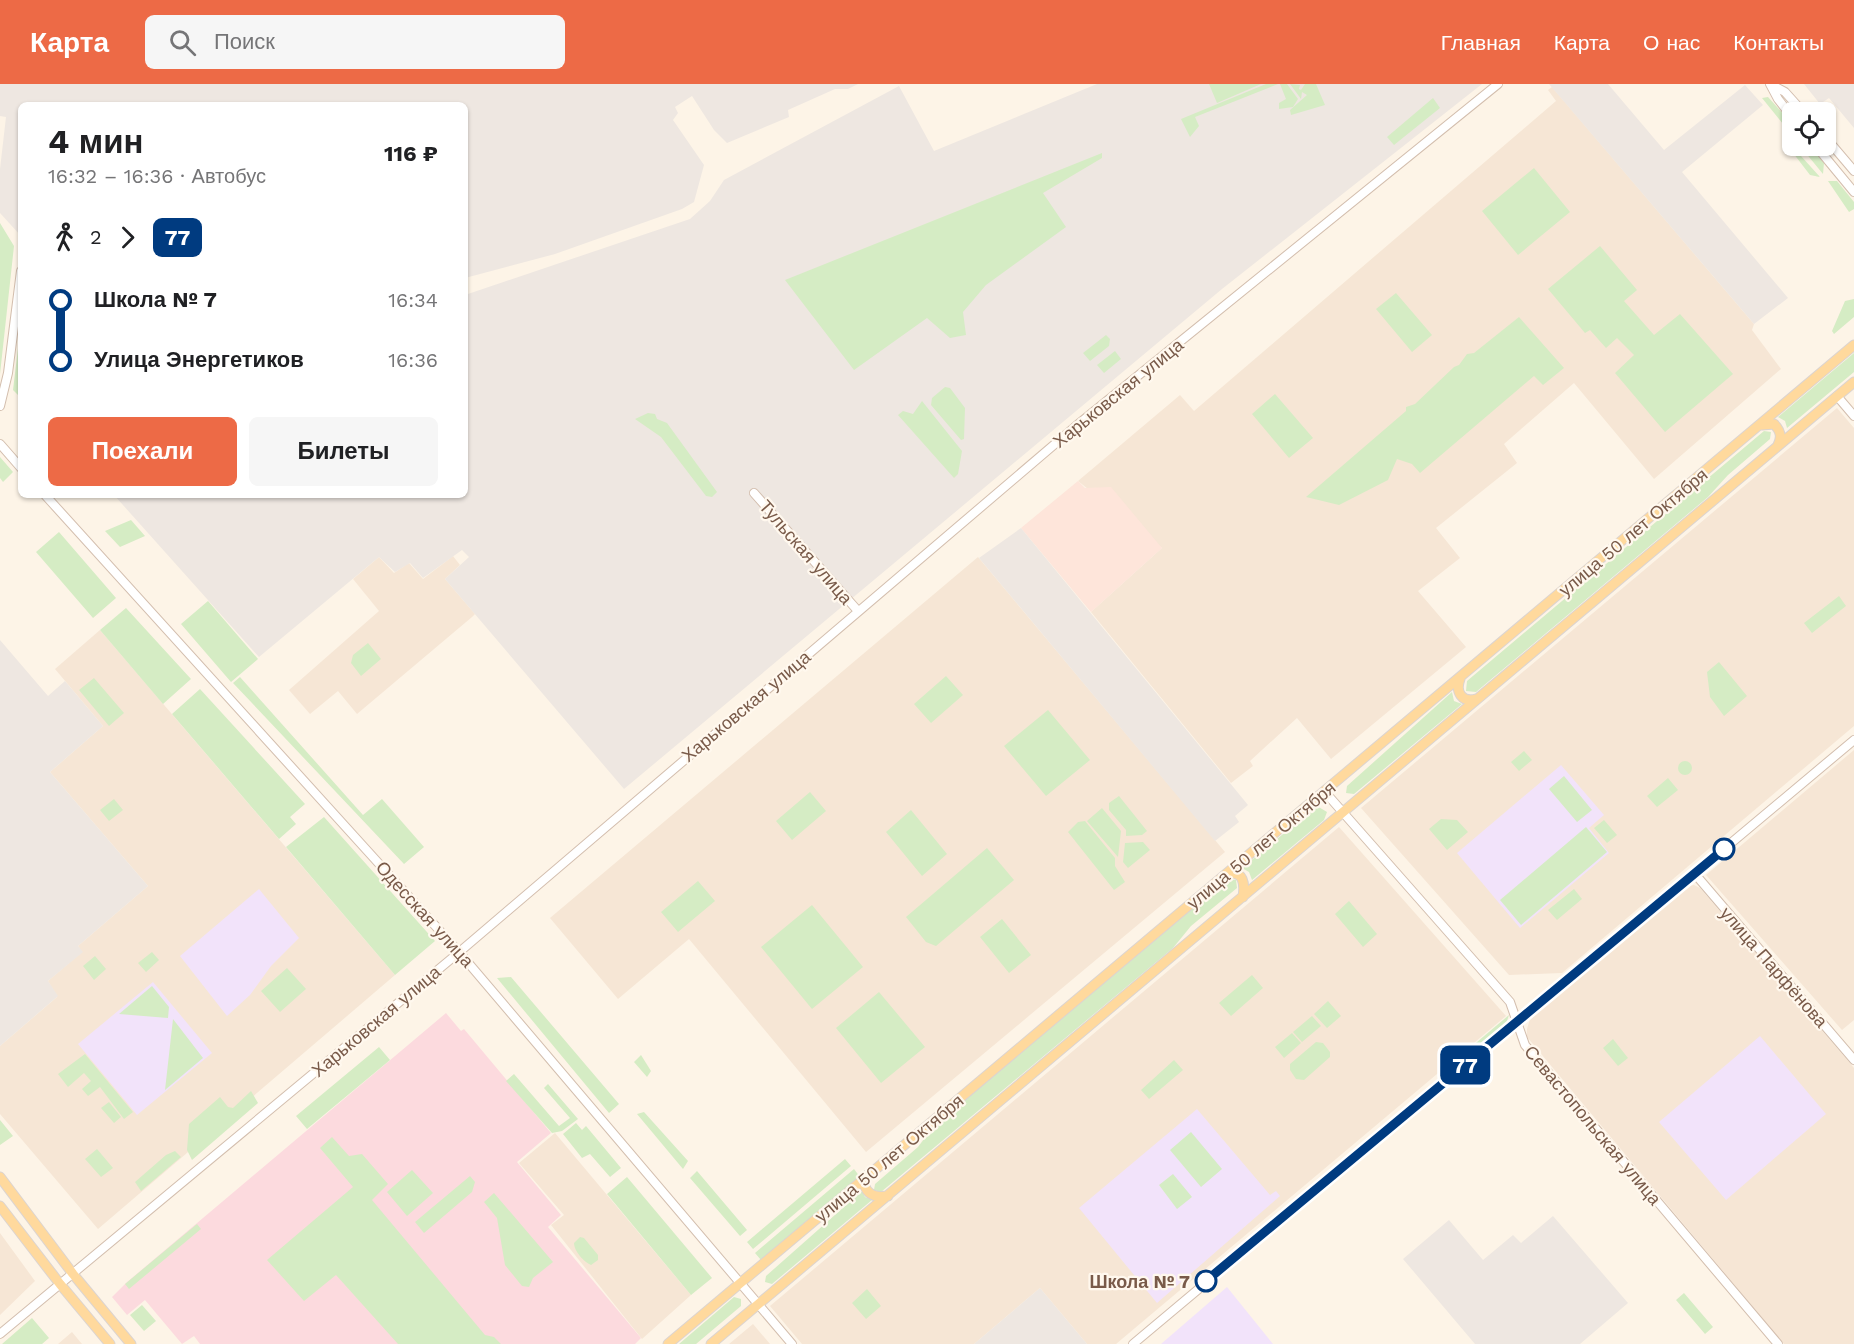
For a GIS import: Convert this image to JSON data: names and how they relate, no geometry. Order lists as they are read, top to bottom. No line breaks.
{"streets":{"main road":["улица 50 лет Октября"],"street":["Харьковская улица","Тульская улица","Одесская улица","улица Парфёнова","Севастопольская улица"]},"crossings":[["Харьковская улица","Тульская улица"],["Харьковская улица","Одесская улица"],["улица 50 лет Октября","Одесская улица"],["улица 50 лет Октября","Севастопольская улица"]],"places":["Школа № 7"],"lines":["bus line 77"],"page":{"header":"Карта","search":"Поиск","nav":["Главная","Карта","О нас","Контакты"],"on_map":"77","heading":["4 мин","16:32 – 16:36 · Автобус","116 ₽"],"legs":["2","77"],"list":[{"name":"Школа № 7","value":"16:34"},{"name":"Улица Энергетиков","value":"16:36"}],"buttons":["Поехали","Билеты"]}}
